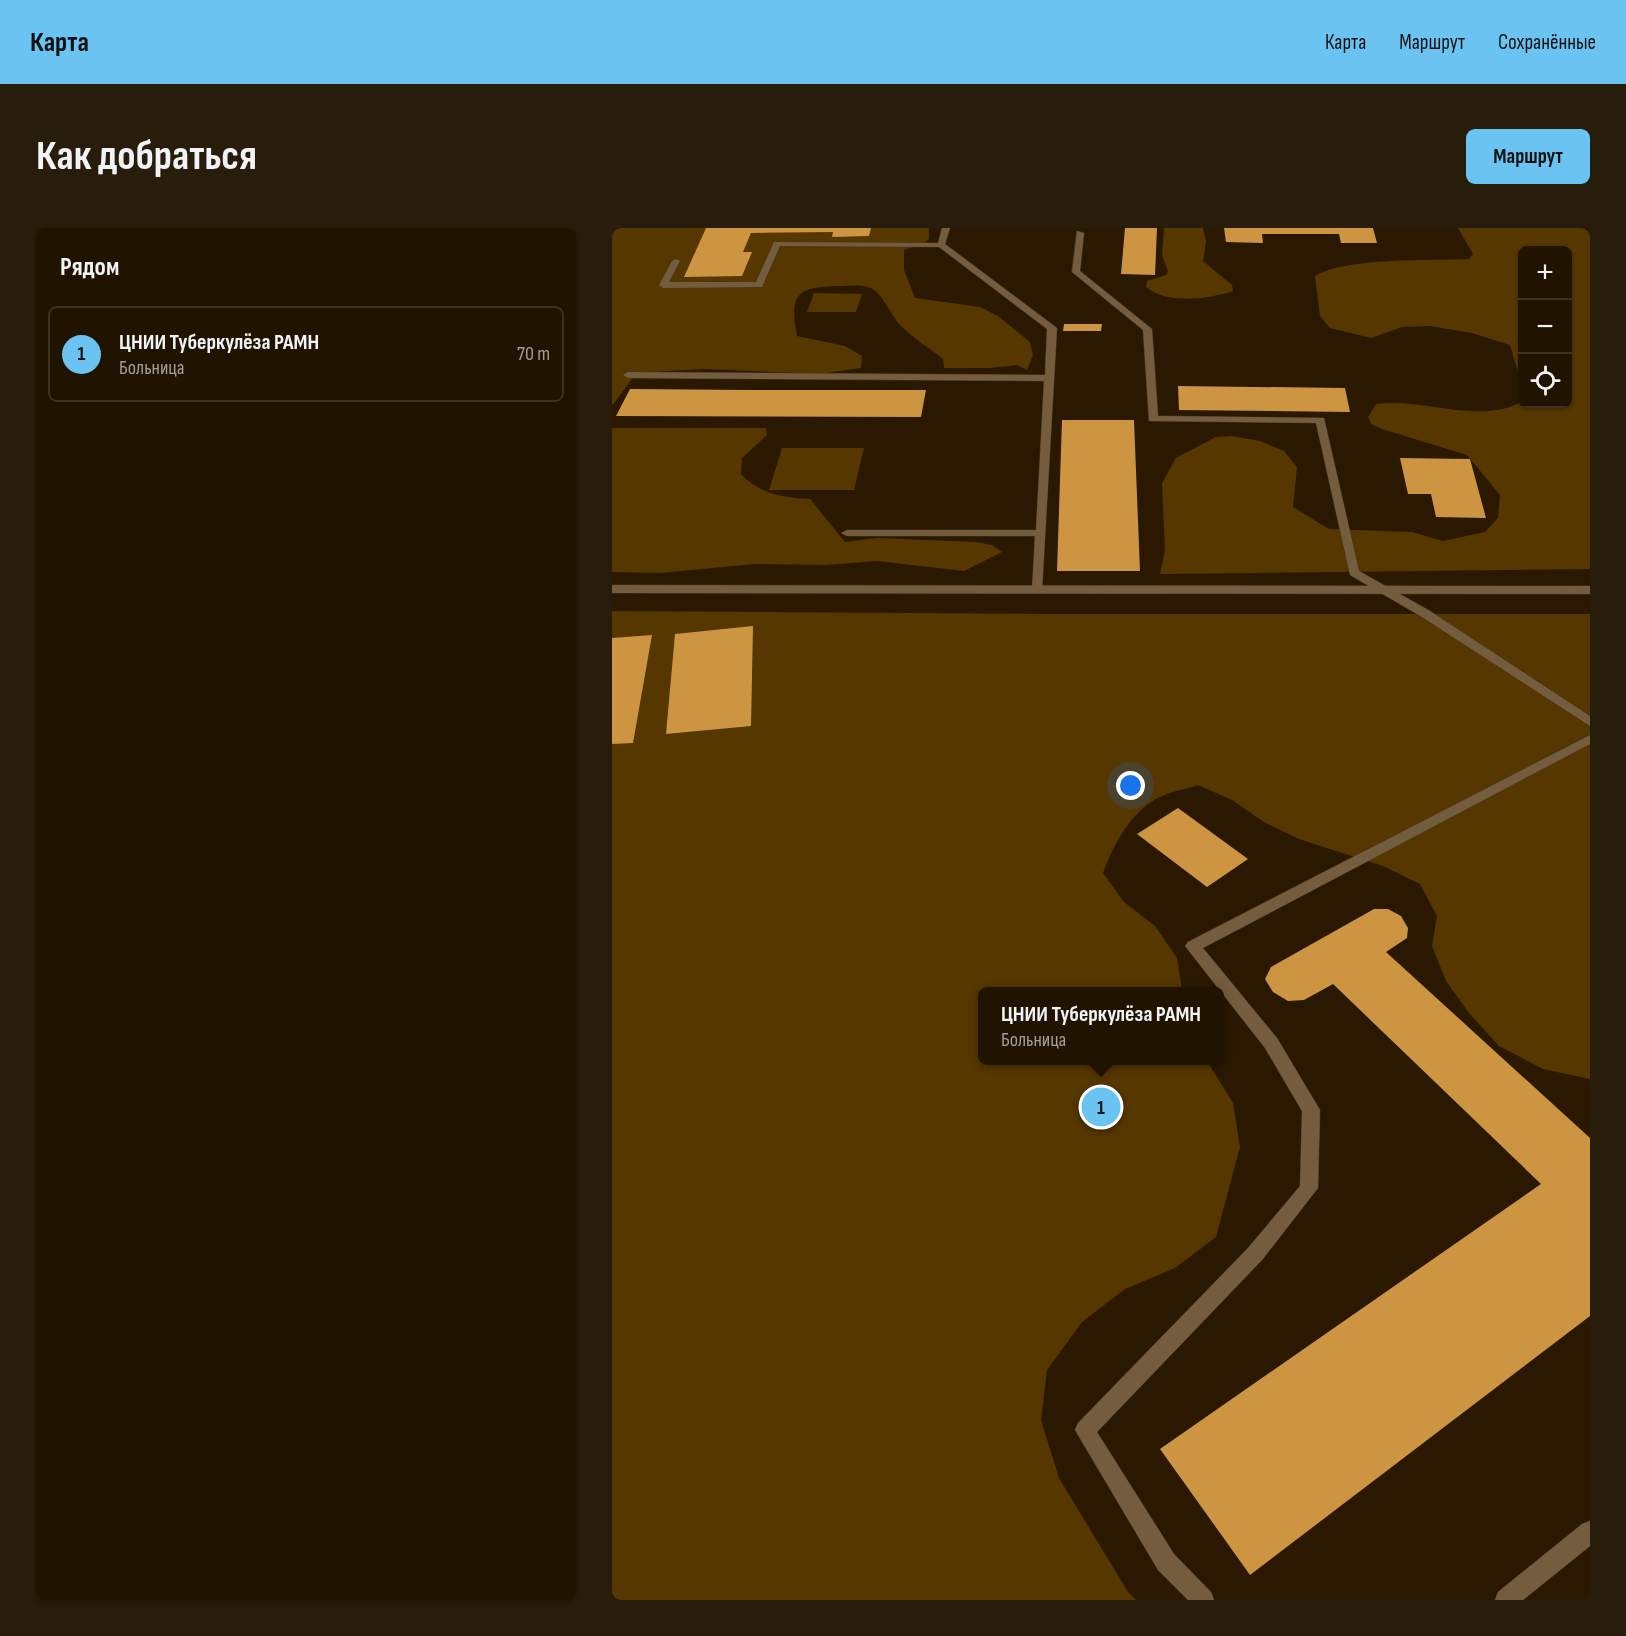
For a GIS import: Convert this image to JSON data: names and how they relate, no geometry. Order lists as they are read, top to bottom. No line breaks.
{"page":{"header":"Карта","nav":["Карта","Маршрут","Сохранённые"],"buttons":"Маршрут","title":"Как добраться","heading":"Рядом","map_buttons":["+","−"],"list":[{"mark":"1","name":"ЦНИИ Туберкулёза РАМН","note":"Больница","value":"70 m"}],"popup":["ЦНИИ Туберкулёза РАМН","Больница"],"pins":"1"}}
